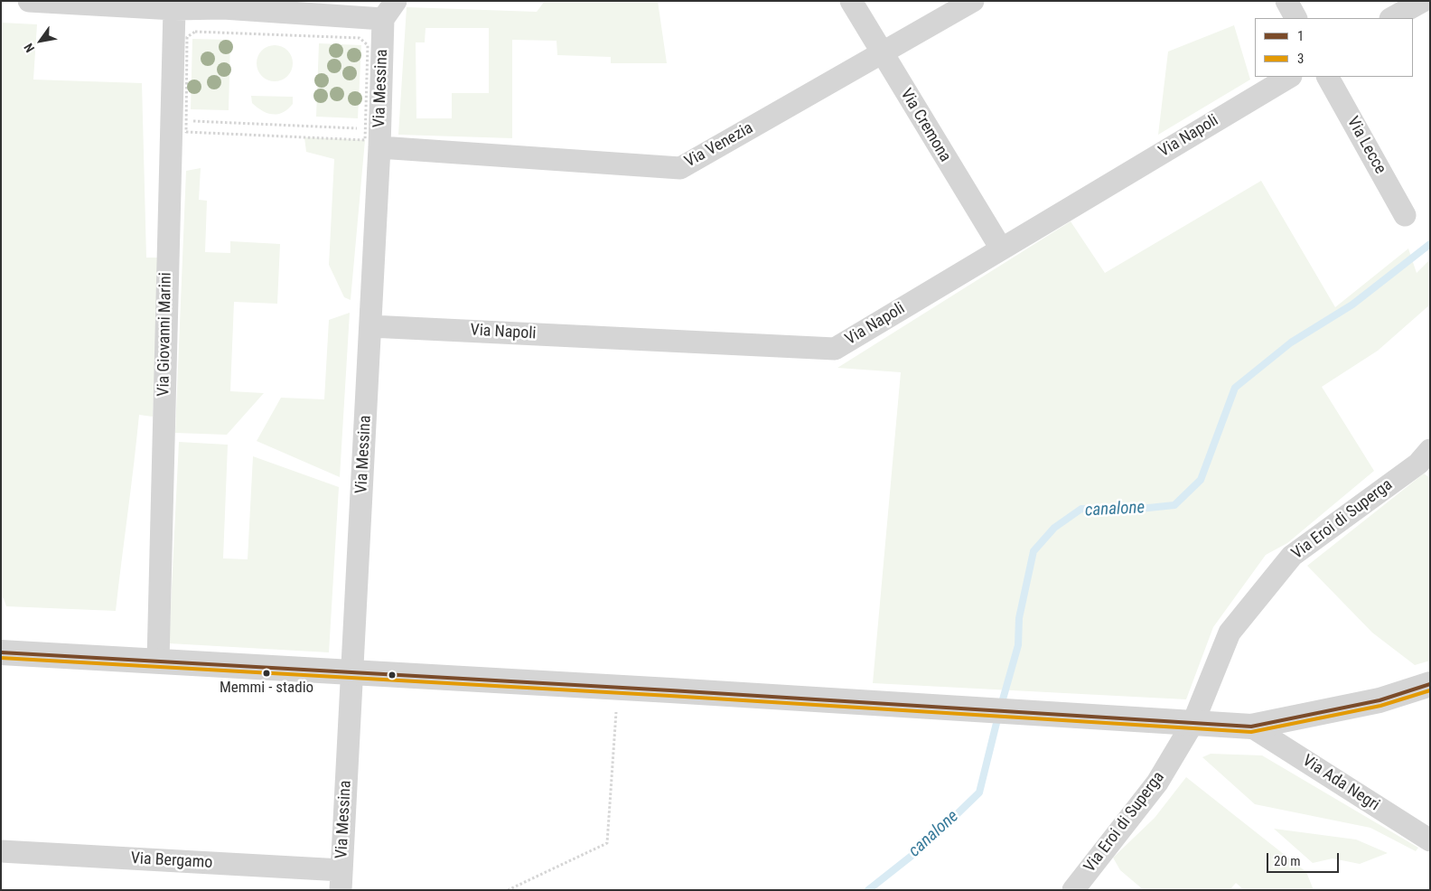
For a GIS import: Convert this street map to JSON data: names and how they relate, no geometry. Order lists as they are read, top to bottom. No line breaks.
{"streets":{"street":["Via Messina","Via Cremona","Via Napoli","Via Venezia","Via Lecce","Via Giovanni Marini","Via Eroi di Superga","Via Ada Negri","Via Bergamo"]},"crossings":[["Via Messina","Via Napoli"],["Via Messina","Via Venezia"],["Via Messina","Via Bergamo"],["Via Cremona","Via Napoli"],["Via Cremona","Via Venezia"]],"water":["canalone"],"places":["Memmi - stadio"],"lines":["transit line 1","transit line 3"],"legend":["1","3"],"scale_bar":"20 m","north":"bottom left"}
